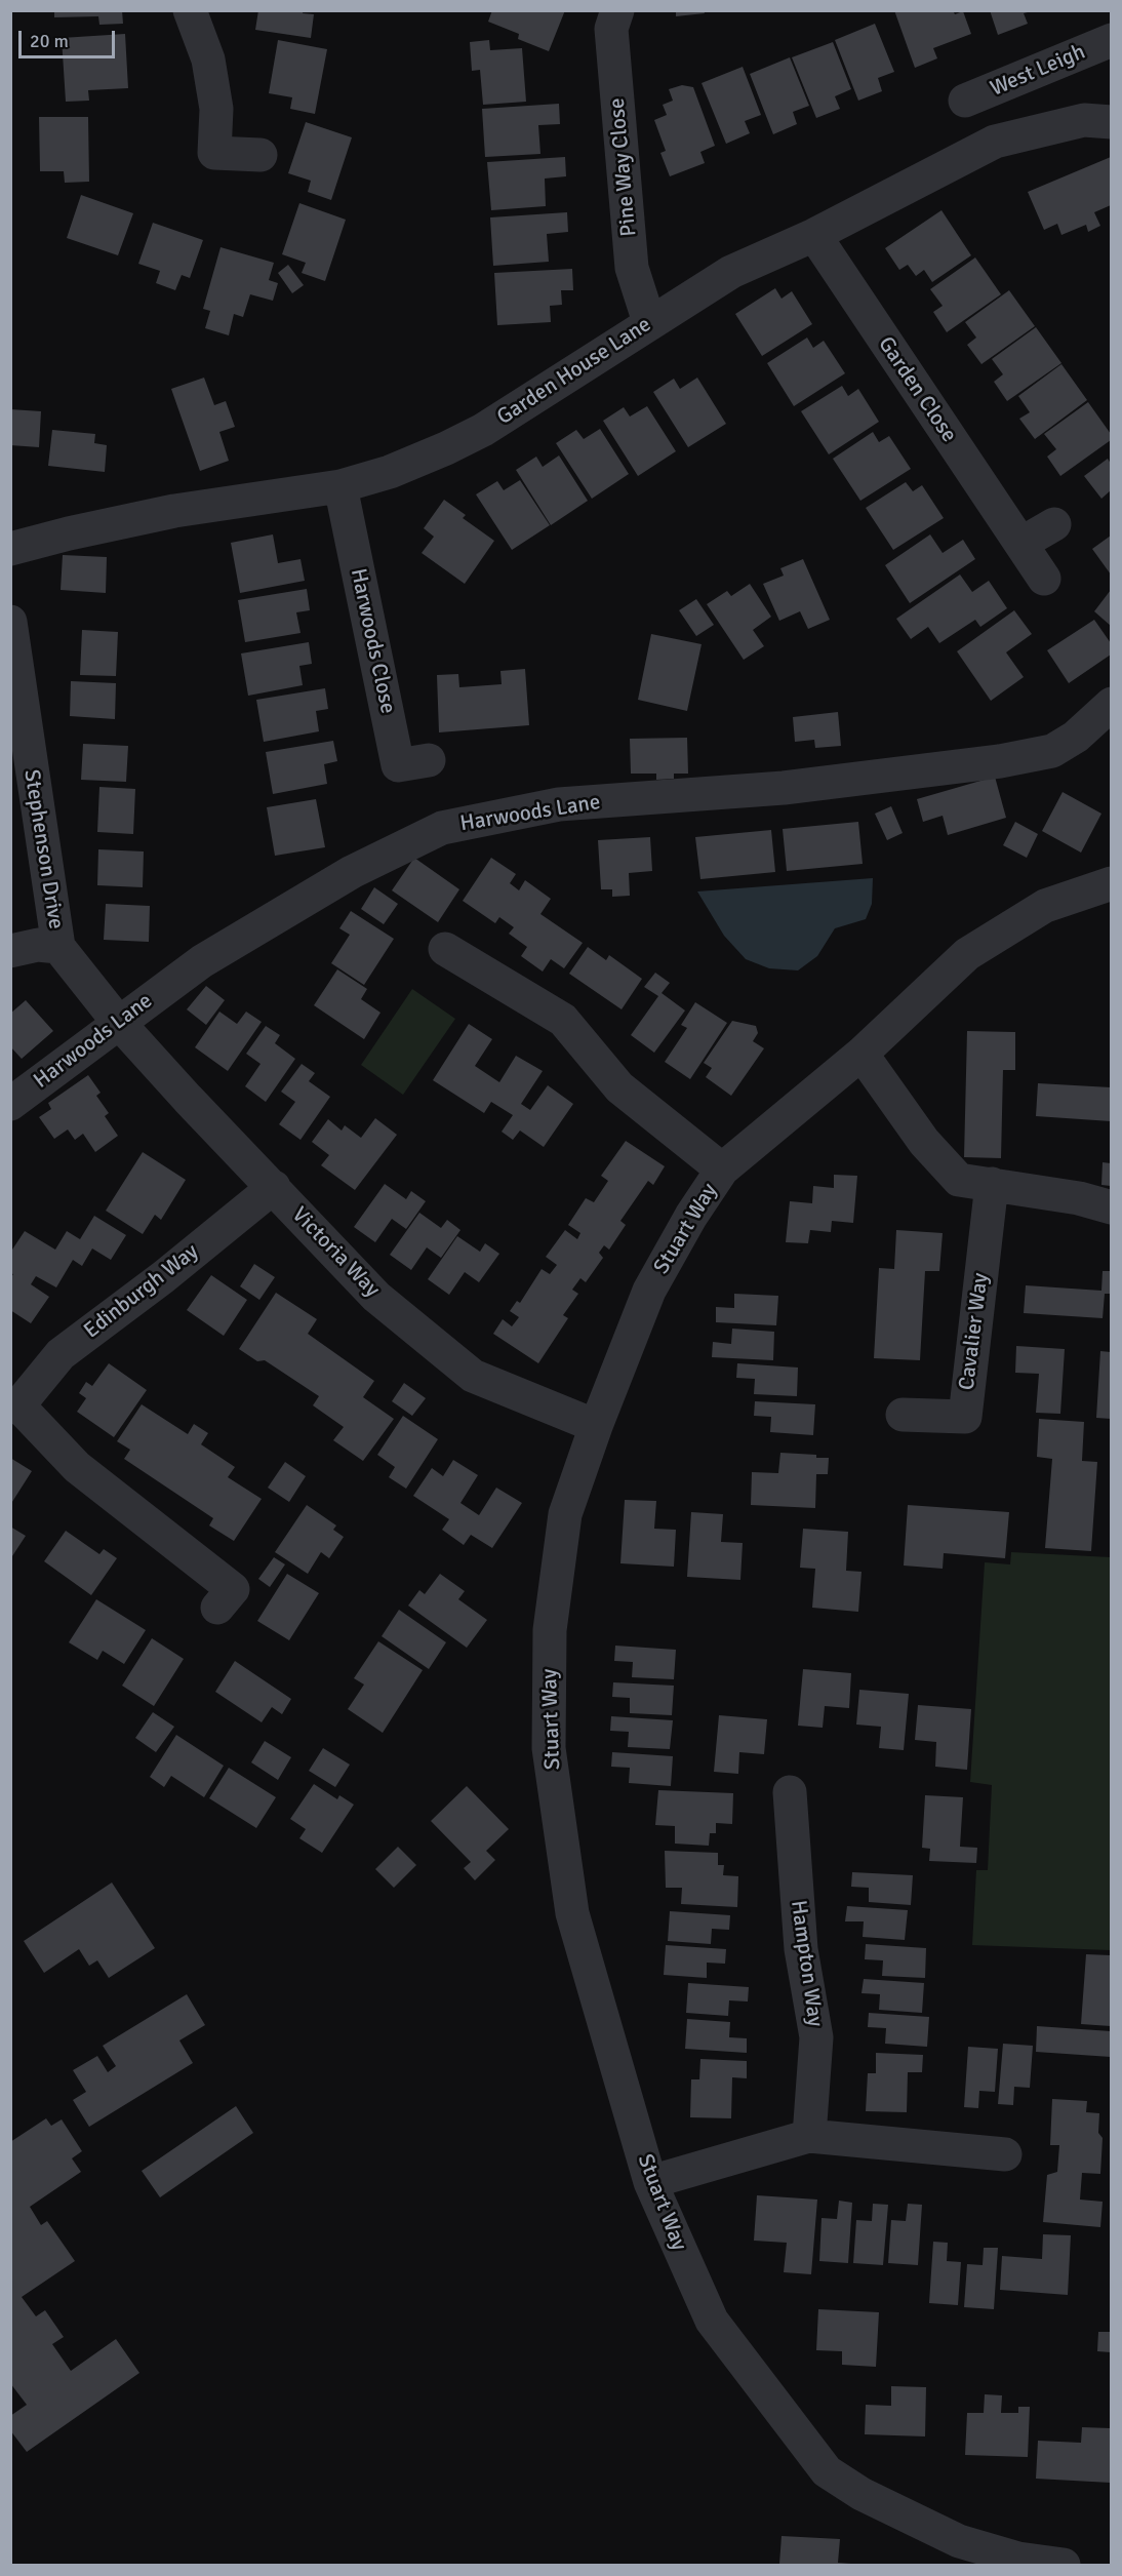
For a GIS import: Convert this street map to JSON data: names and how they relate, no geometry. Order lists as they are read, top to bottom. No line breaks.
{"streets":{"street":["West Leigh","Pine Way Close","Garden House Lane","Garden Close","Harwoods Close","Harwoods Lane","Stephenson Drive","Stuart Way","Victoria Way","Edinburgh Way","Cavalier Way","Hampton Way"]},"crossings":[["Pine Way Close","Garden House Lane"],["Garden House Lane","Garden Close"],["Garden House Lane","Harwoods Close"],["Harwoods Lane","Stephenson Drive"],["Harwoods Lane","Victoria Way"],["Stephenson Drive","Victoria Way"],["Stuart Way","Victoria Way"],["Victoria Way","Edinburgh Way"]],"scale_bar":"20 m"}
